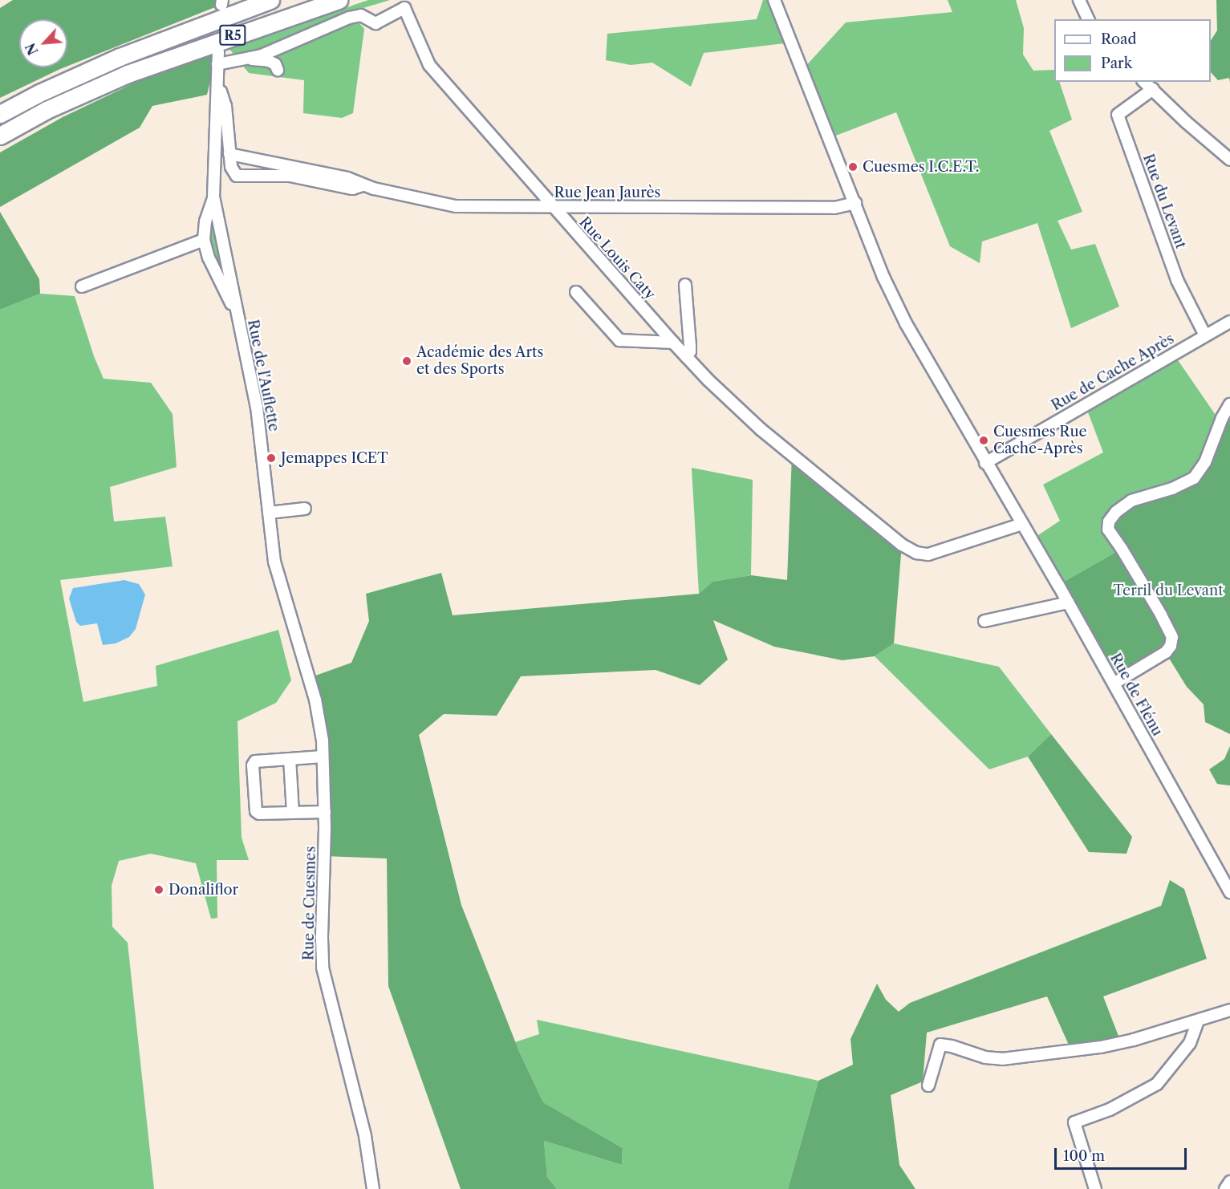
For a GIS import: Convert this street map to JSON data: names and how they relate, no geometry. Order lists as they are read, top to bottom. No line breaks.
{"streets":{"highway":["R5"],"street":["Rue Jean Jaurès","Rue du Levant","Rue Louis Caty","Rue de Cache Après","Rue de l'Auflette","Rue de Flénu","Rue de Cuesmes"]},"crossings":[["Rue Jean Jaurès","Rue Louis Caty"],["Rue Jean Jaurès","Rue de l'Auflette"],["Rue Jean Jaurès","Rue de Flénu"],["Rue du Levant","Rue de Cache Après"],["Rue Louis Caty","Rue de l'Auflette"],["Rue Louis Caty","Rue de Flénu"],["Rue de Cache Après","Rue de Flénu"],["Rue de l'Auflette","Rue de Cuesmes"]],"parks":["Terril du Levant"],"places":["Cuesmes I.C.E.T.","Académie des Arts et des Sports","Cuesmes Rue Cache-Après","Jemappes ICET","Donaliflor"],"legend":["Road","Park"],"scale_bar":"100 m","north":"bottom left"}
